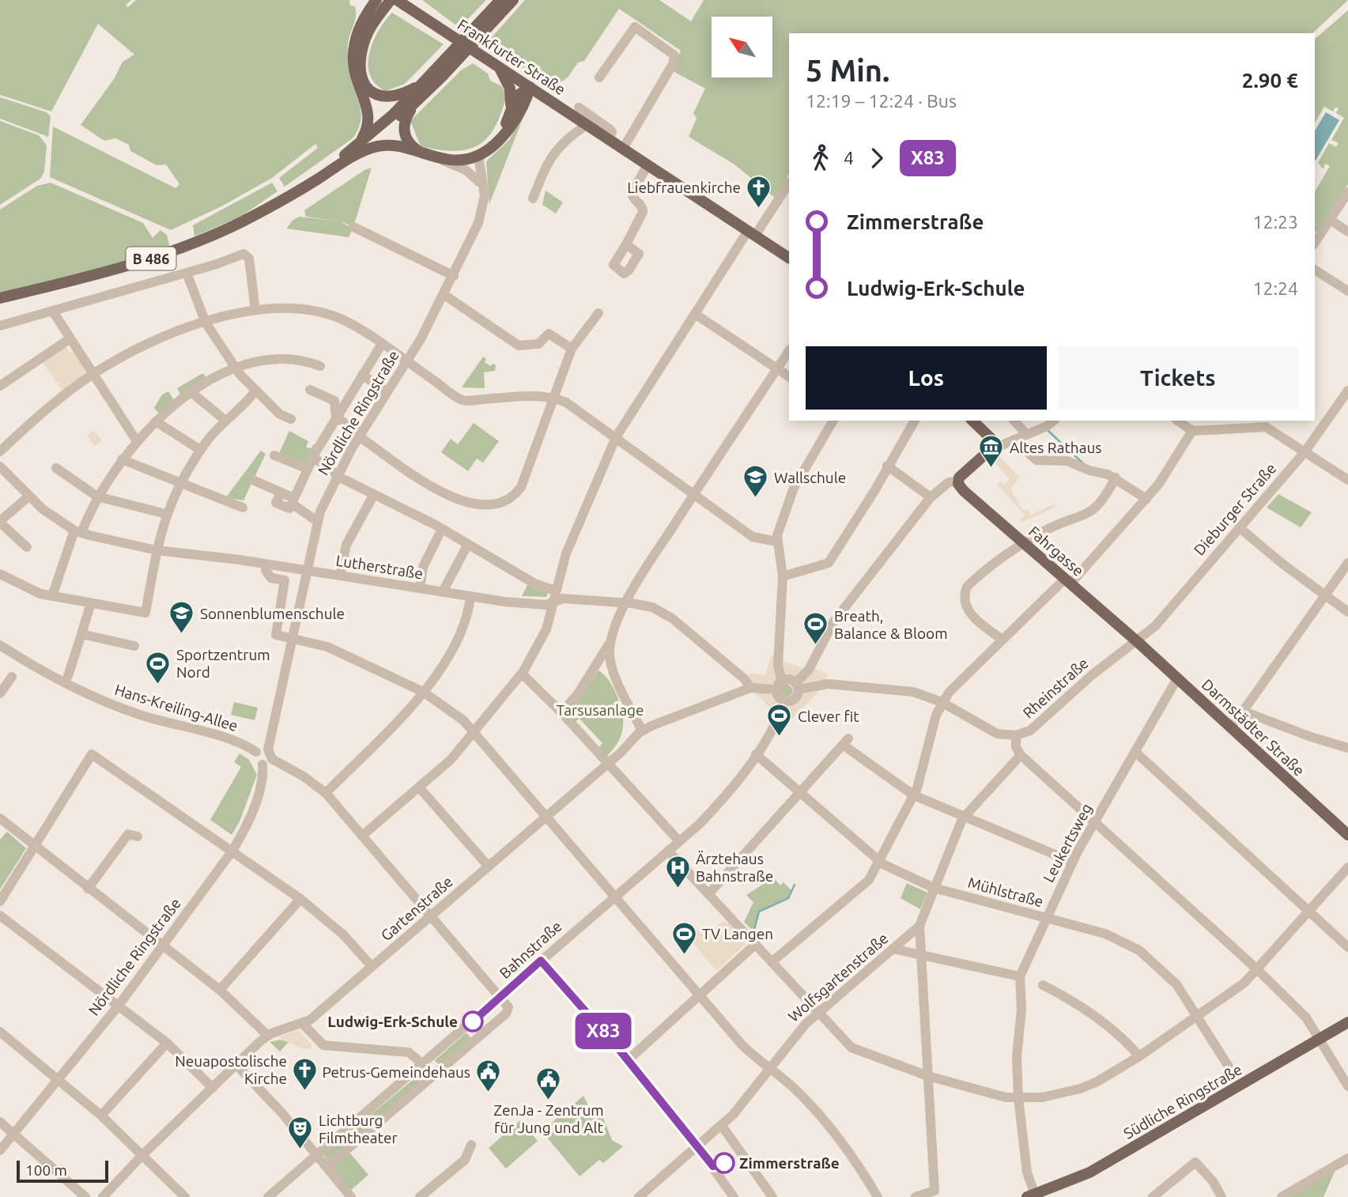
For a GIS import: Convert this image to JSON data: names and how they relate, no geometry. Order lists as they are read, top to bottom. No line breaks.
{"streets":{"main road":["Frankfurter Straße","B 486","Fahrgasse","Darmstädter Straße","Südliche Ringstraße"],"street":["Nördliche Ringstraße","Dieburger Straße","Lutherstraße","Rheinstraße","Hans-Kreiling-Allee","Leukertsweg","Mühlstraße","Gartenstraße","Bahnstraße","Wolfsgartenstraße"]},"crossings":[["Frankfurter Straße","B 486"],["B 486","Nördliche Ringstraße"],["Nördliche Ringstraße","Lutherstraße"],["Nördliche Ringstraße","Hans-Kreiling-Allee"],["Dieburger Straße","Fahrgasse"],["Dieburger Straße","Rheinstraße"],["Dieburger Straße","Darmstädter Straße"],["Fahrgasse","Rheinstraße"],["Fahrgasse","Darmstädter Straße"],["Lutherstraße","Gartenstraße"],["Rheinstraße","Darmstädter Straße"],["Rheinstraße","Gartenstraße"],["Rheinstraße","Bahnstraße"],["Darmstädter Straße","Leukertsweg"],["Leukertsweg","Mühlstraße"],["Leukertsweg","Südliche Ringstraße"],["Mühlstraße","Bahnstraße"],["Mühlstraße","Wolfsgartenstraße"],["Gartenstraße","Bahnstraße"]],"parks":["Tarsusanlage"],"places":{"church":["Liebfrauenkirche","Neuapostolische Kirche"],"museum":["Altes Rathaus"],"school or university":["Wallschule","Sonnenblumenschule"],"sports":["Breath, Balance & Bloom","Sportzentrum Nord","Clever fit","TV Langen"],"hospital":["Ärztehaus Bahnstraße"],"other":["Ludwig-Erk-Schule","Zimmerstraße"],"public building":["Petrus-Gemeindehaus","ZenJa - Zentrum für Jung und Alt"],"theatre":["Lichtburg Filmtheater"]},"lines":["bus line X83"],"scale_bar":"100 m","north":"top left","page":{"on_map":"X83","heading":["5 Min.","12:19 – 12:24 · Bus","2.90 €"],"legs":["4","X83"],"list":[{"name":"Zimmerstraße","value":"12:23"},{"name":"Ludwig-Erk-Schule","value":"12:24"}],"buttons":["Los","Tickets"],"scale":"100 m"}}
